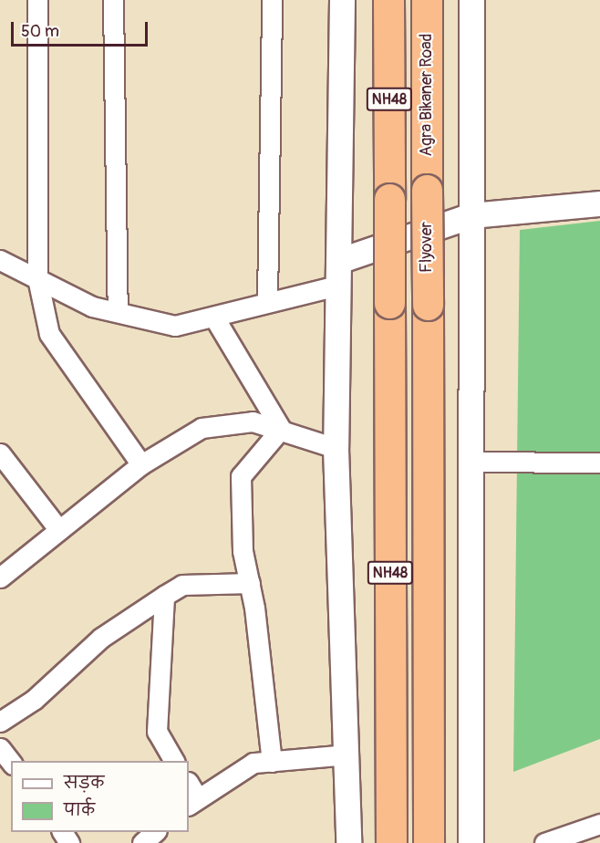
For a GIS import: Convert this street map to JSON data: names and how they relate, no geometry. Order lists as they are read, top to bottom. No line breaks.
{"streets":{"highway":["Agra Bikaner Road","NH48","Flyover"]},"crossings":[["Agra Bikaner Road","Flyover"]],"legend":["सड़क","पार्क"],"scale_bar":"50 m"}
